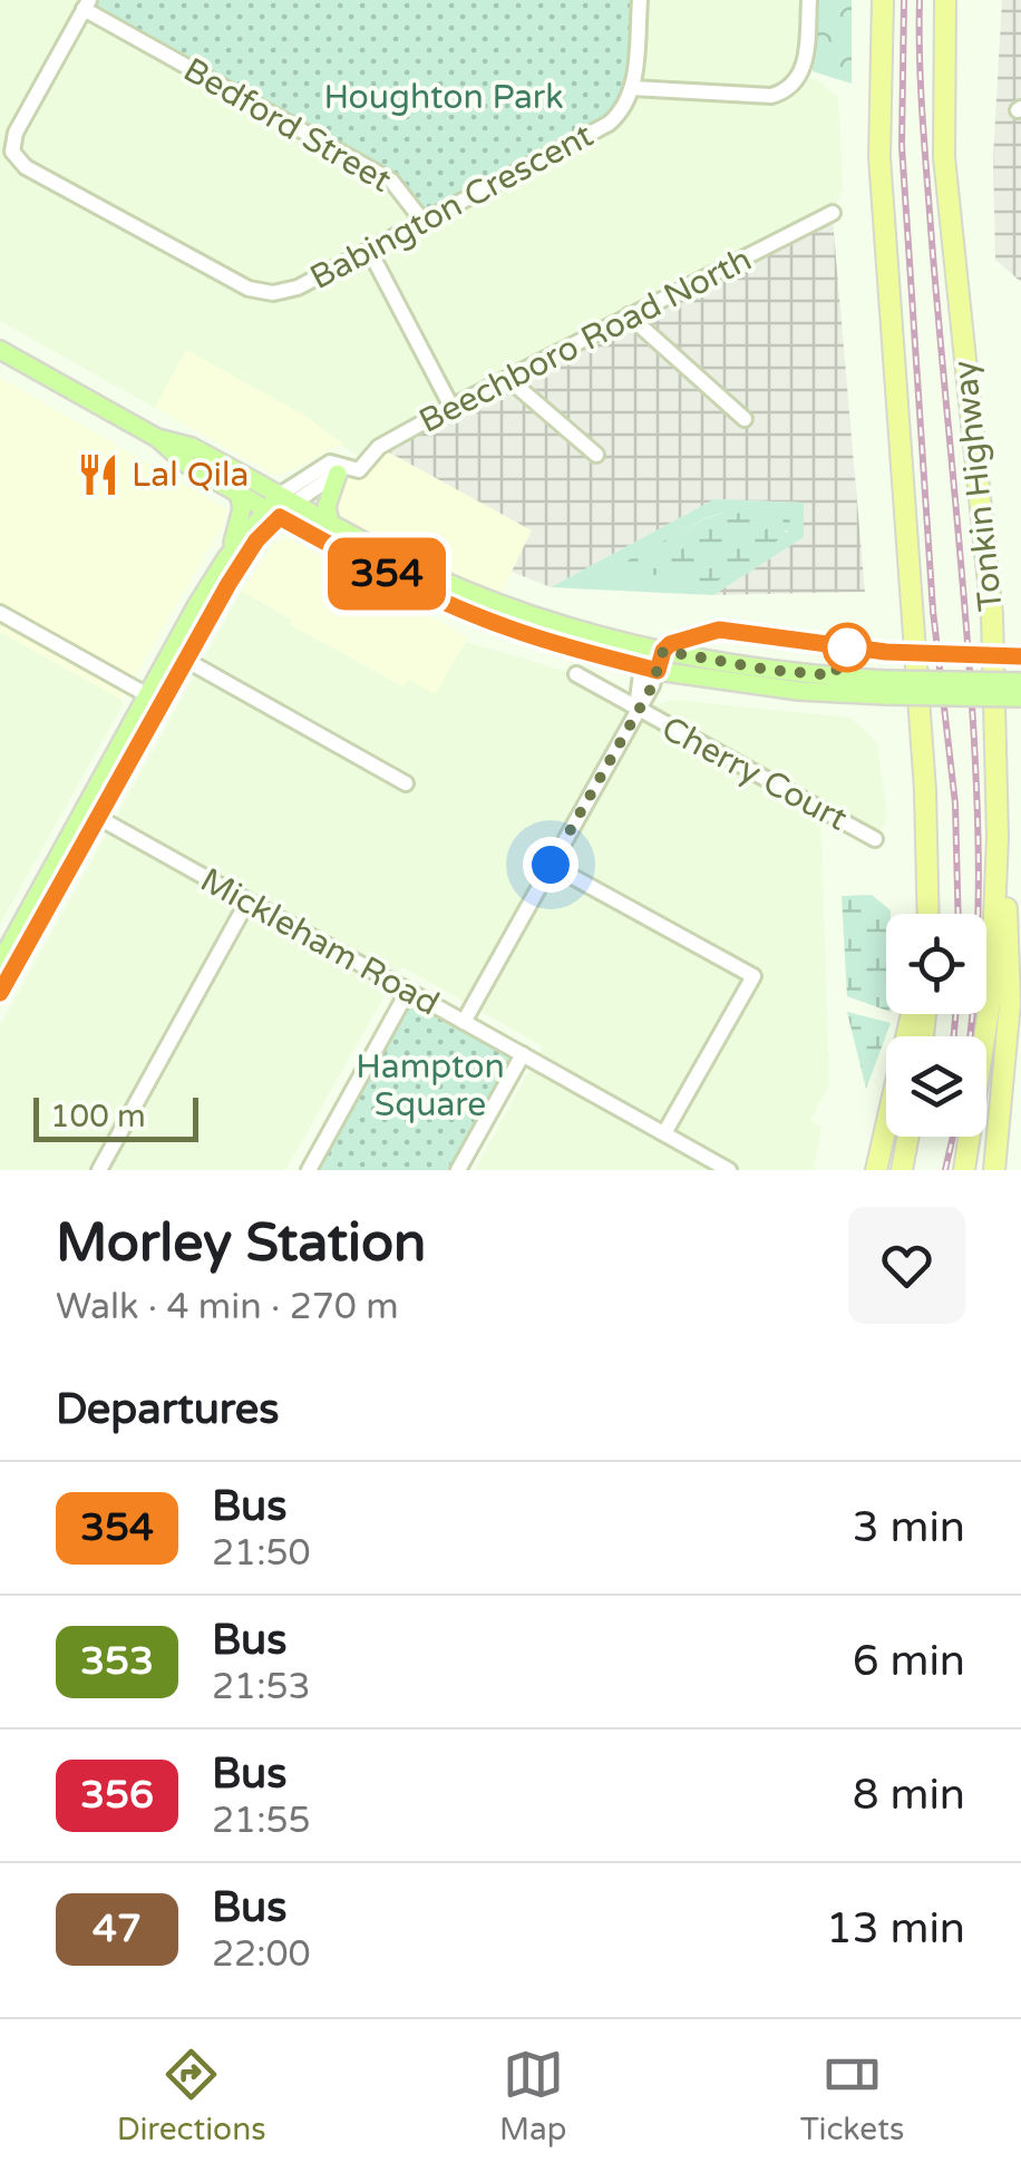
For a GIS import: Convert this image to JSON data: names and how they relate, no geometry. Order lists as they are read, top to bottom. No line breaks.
{"streets":{"highway":["Tonkin Highway"],"main road":["Beechboro Road North"],"street":["Bedford Street","Babington Crescent","Cherry Court","Mickleham Road"]},"crossings":[["Bedford Street","Babington Crescent"],["Beechboro Road North","Mickleham Road"]],"parks":["Houghton Park","Hampton Square"],"places":{"restaurant":["Lal Qila"]},"lines":["bus line 354"],"scale_bar":"100 m","page":{"on_map":"354","scale":"100 m","heading":[["Morley Station","Walk · 4 min · 270 m"],"Departures"],"list":[{"mark":"354","name":"Bus","note":"21:50","value":"3 min"},{"mark":"353","name":"Bus","note":"21:53","value":"6 min"},{"mark":"356","name":"Bus","note":"21:55","value":"8 min"},{"mark":"47","name":"Bus","note":"22:00","value":"13 min"}],"tabs":["Directions","Map","Tickets"]}}
